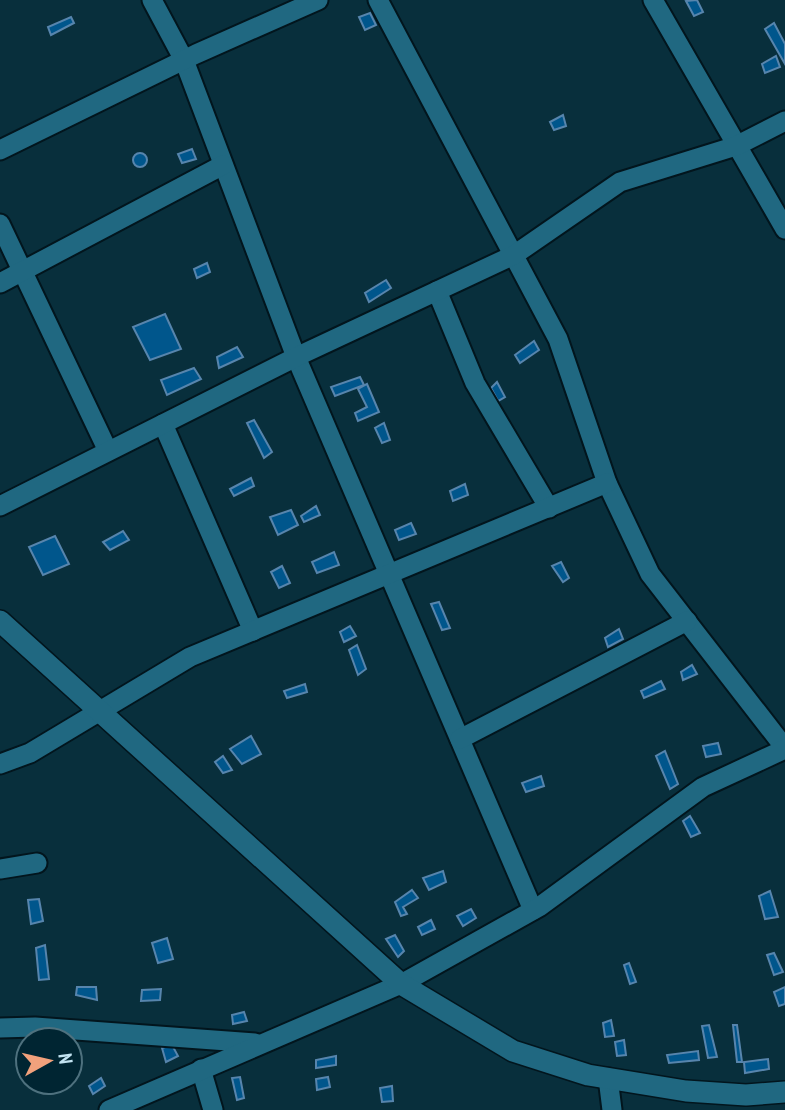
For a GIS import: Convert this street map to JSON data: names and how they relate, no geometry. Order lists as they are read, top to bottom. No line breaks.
{"north":"right"}
